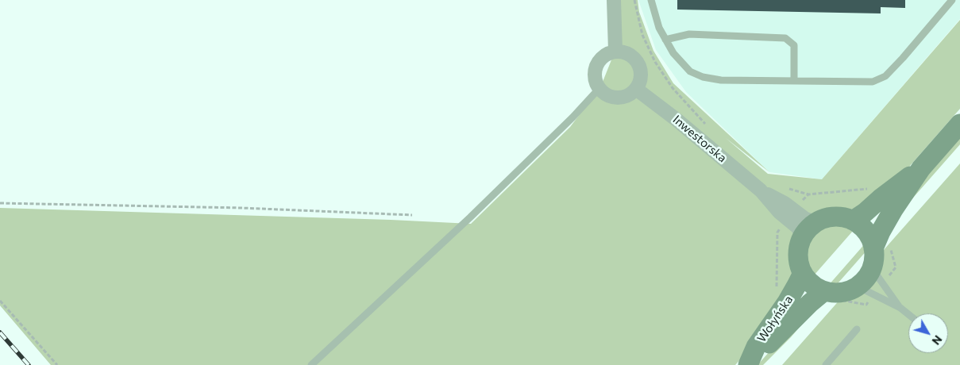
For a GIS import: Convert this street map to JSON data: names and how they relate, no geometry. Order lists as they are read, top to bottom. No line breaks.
{"streets":{"main road":["Wołyńska"],"street":["Inwestorska"]},"crossings":[["Inwestorska","Wołyńska"]],"north":"bottom right"}
